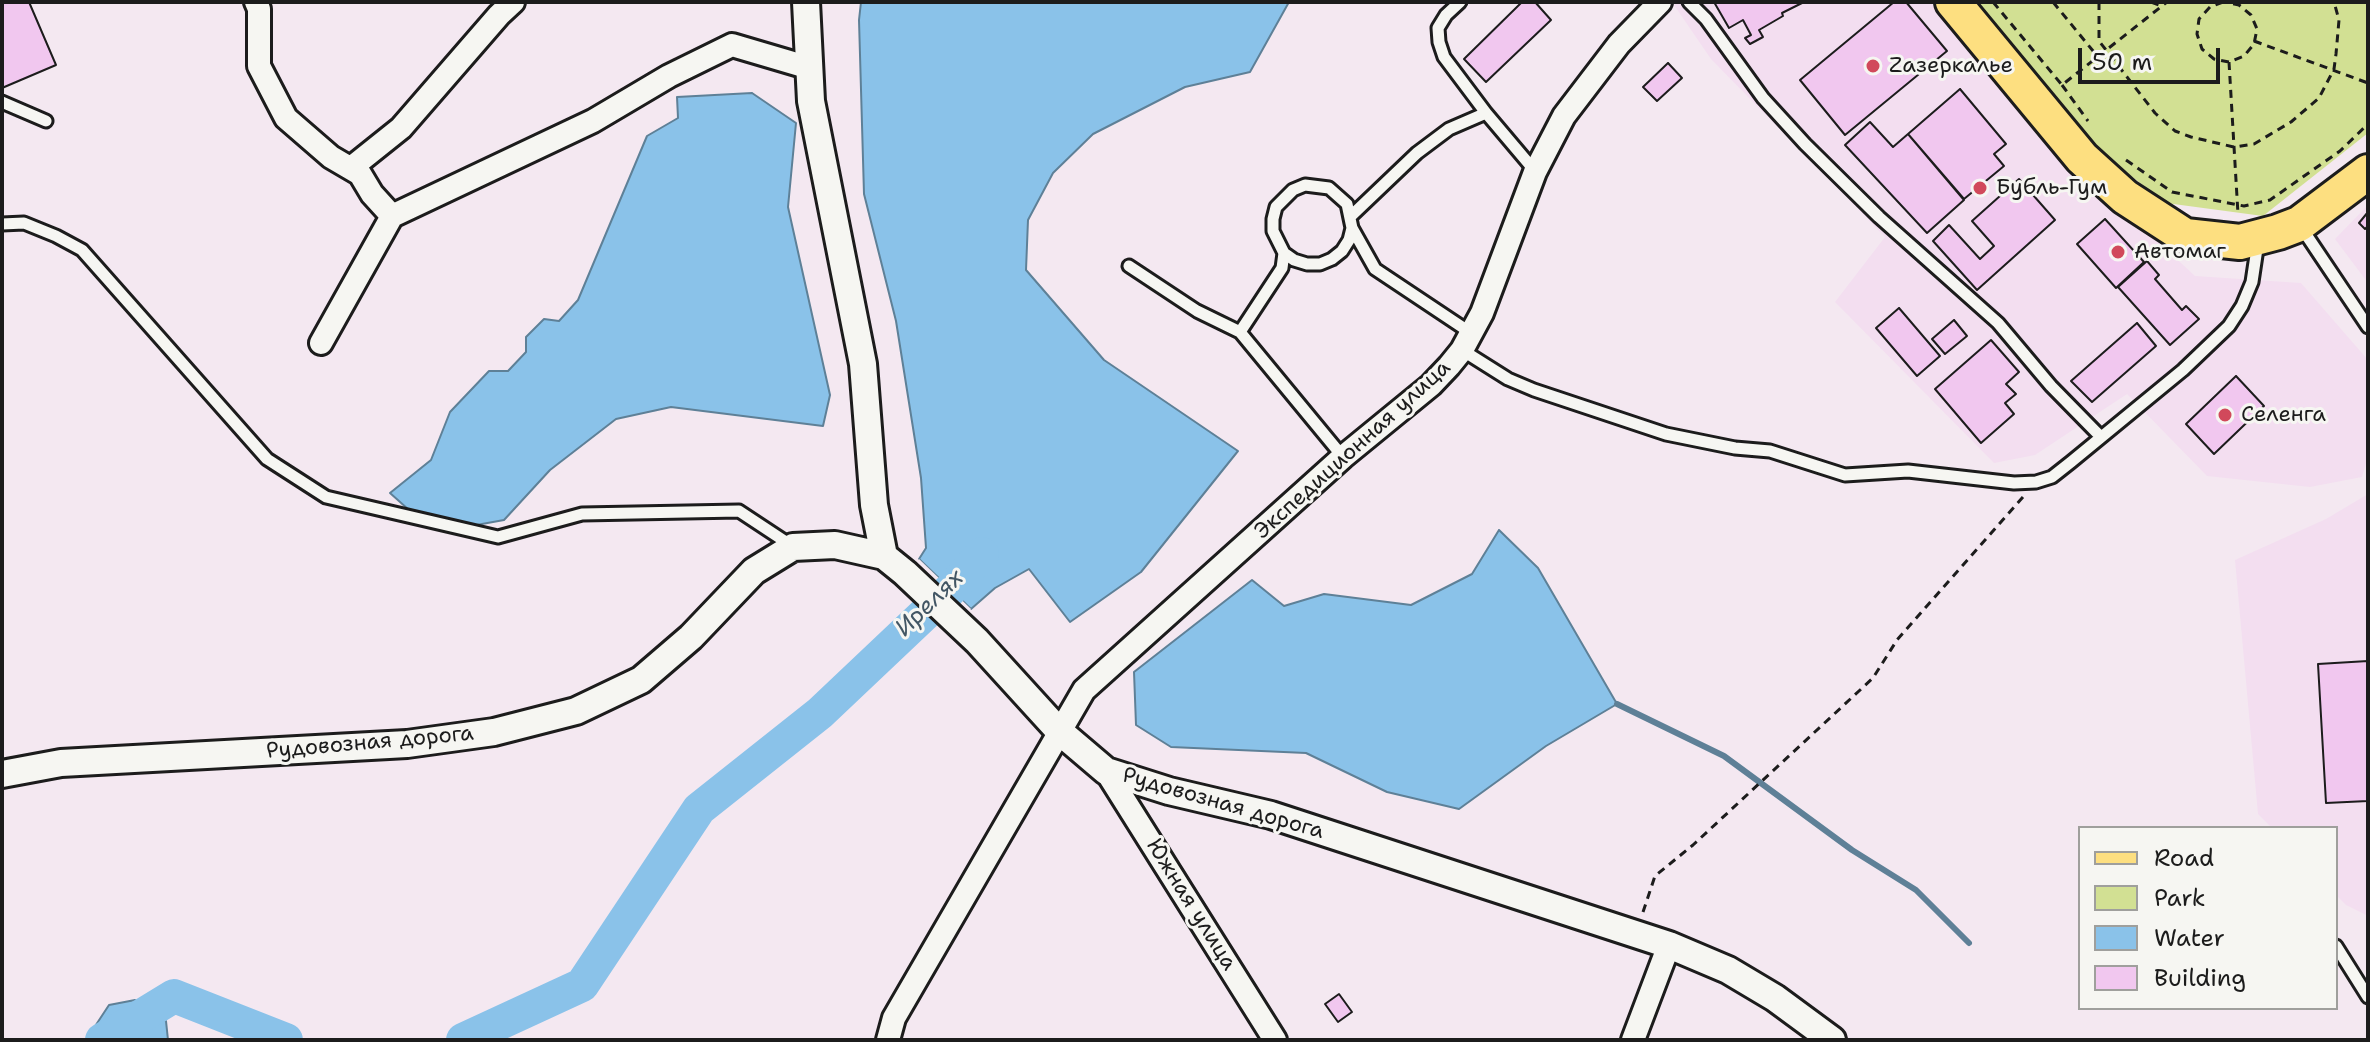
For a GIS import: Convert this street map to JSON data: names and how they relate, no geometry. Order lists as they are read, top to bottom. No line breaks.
{"streets":{"street":["Экспедиционная улица","Рудовозная дорога","Южная улица"]},"crossings":[["Экспедиционная улица","Рудовозная дорога"],["Рудовозная дорога","Южная улица"]],"water":["Ирелях"],"places":["Zазеркалье","Бубль-Гум","Автомаг","Селенга"],"legend":["Road","Park","Water","Building"],"scale_bar":"50 m"}
